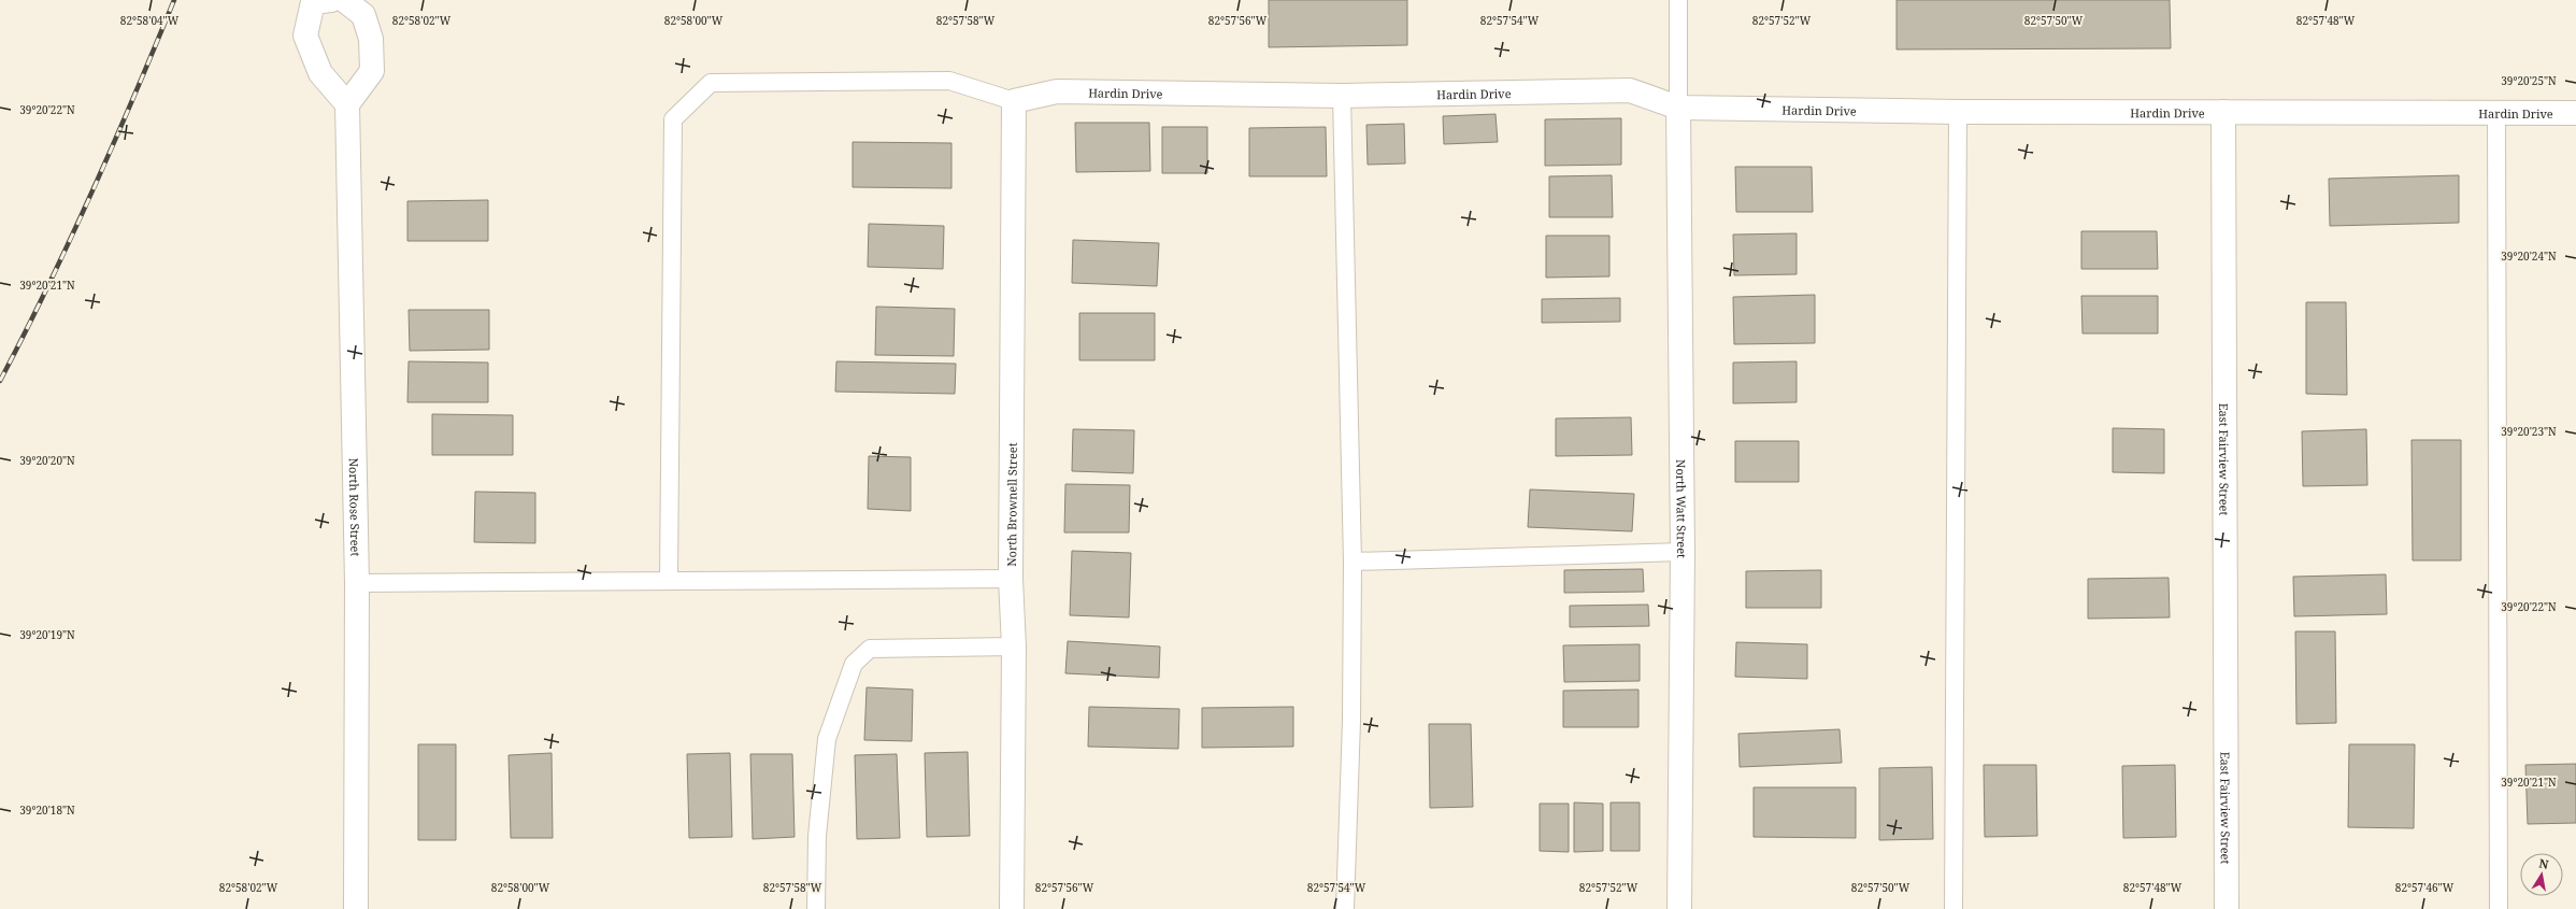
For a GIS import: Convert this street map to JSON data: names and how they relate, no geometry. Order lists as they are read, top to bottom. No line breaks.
{"streets":{"street":["Hardin Drive","East Fairview Street","North Brownell Street","North Rose Street","North Watt Street"]},"crossings":[["Hardin Drive","East Fairview Street"],["Hardin Drive","North Brownell Street"],["Hardin Drive","North Watt Street"]],"north":"top","coordinates":["82°58'04\"W","82°58'02\"W","82°58'00\"W","82°57'58\"W","82°57'56\"W","82°57'54\"W","82°57'52\"W","82°57'50\"W","82°57'48\"W","39°20'25\"N","39°20'22\"N","39°20'24\"N","39°20'21\"N","39°20'23\"N","39°20'20\"N","39°20'19\"N","39°20'18\"N","82°57'46\"W"]}
